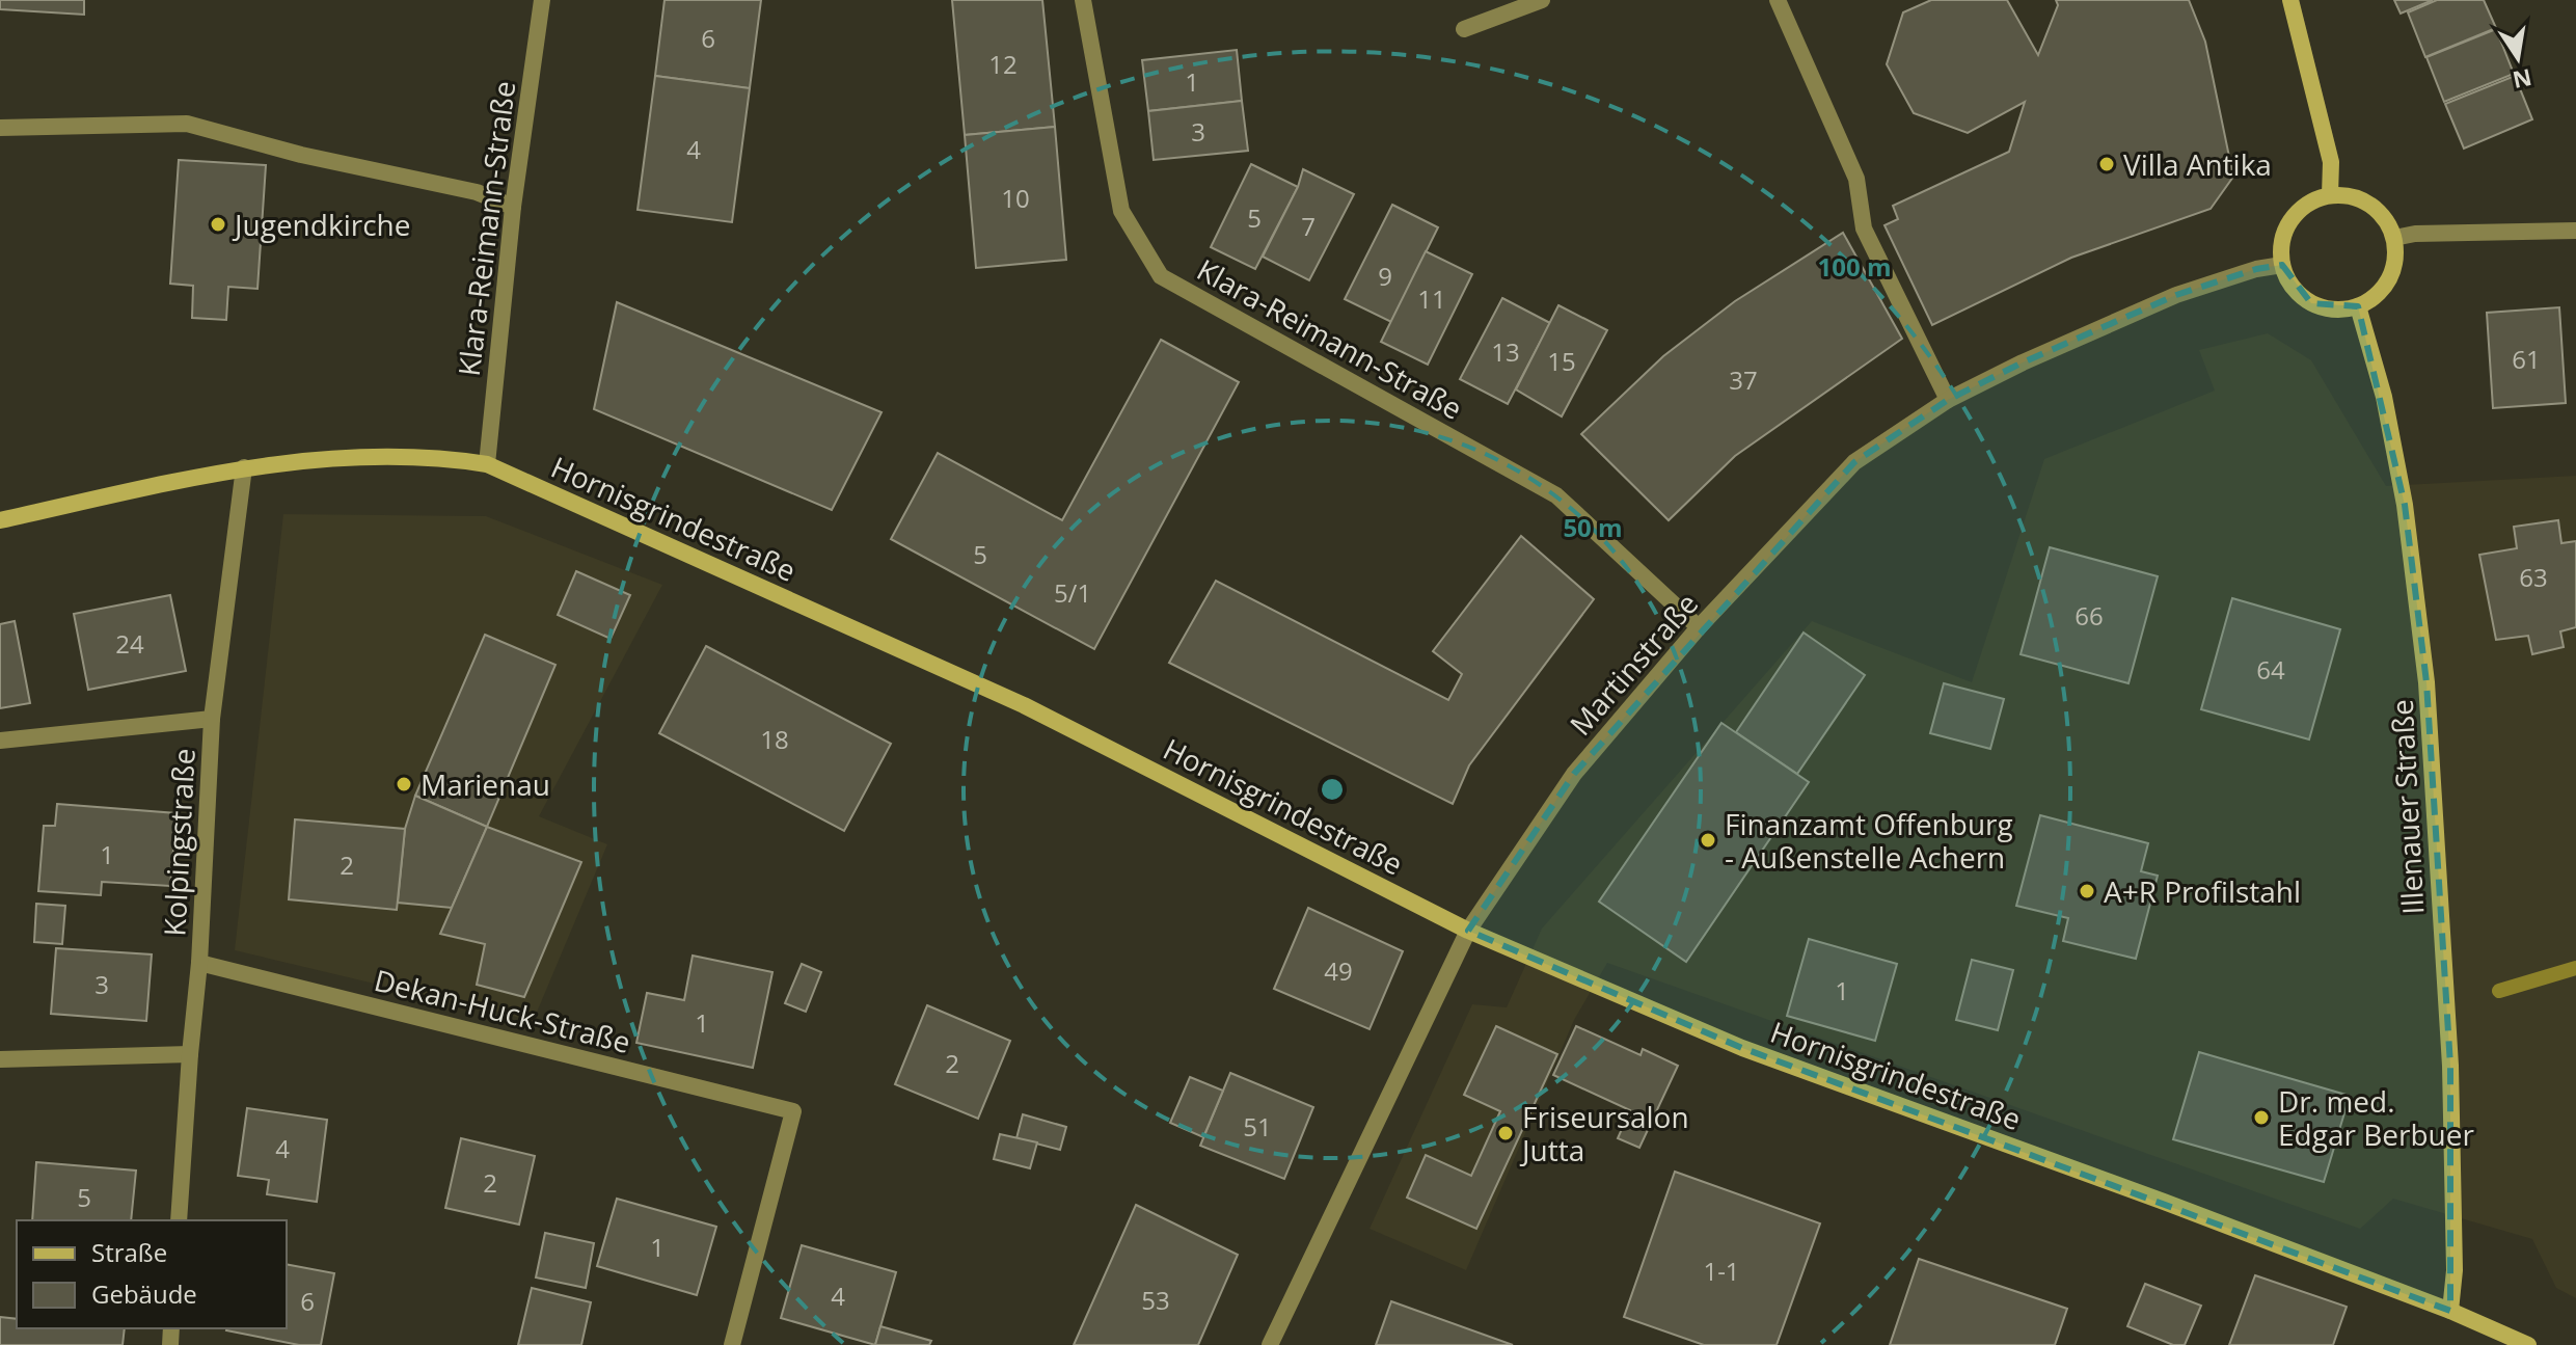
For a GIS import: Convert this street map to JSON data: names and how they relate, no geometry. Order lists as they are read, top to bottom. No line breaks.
{"streets":{"main road":["Hornisgrindestraße","Illenauer Straße"],"street":["Klara-Reimann-Straße","Martinstraße","Kolpingstraße","Dekan-Huck-Straße"]},"crossings":[["Klara-Reimann-Straße","Hornisgrindestraße"],["Klara-Reimann-Straße","Martinstraße"],["Hornisgrindestraße","Martinstraße"],["Hornisgrindestraße","Illenauer Straße"],["Hornisgrindestraße","Kolpingstraße"],["Martinstraße","Illenauer Straße"],["Kolpingstraße","Dekan-Huck-Straße"]],"places":["Villa Antika","Jugendkirche","Marienau","Finanzamt Offenburg - Außenstelle Achern","A+R Profilstahl","Dr. med. Edgar Berbuer","Friseursalon Jutta"],"house_numbers":["6","12","1","3","4","10","5","7","9","11","13","61","15","37","5","63","5/1","66","24","64","18","1","2","49","3","1","1","2","51","4","2","5","1","1-1","4","53","6"],"legend":["Straße","Gebäude"],"north":"bottom","rings":["100 m","50 m"]}
